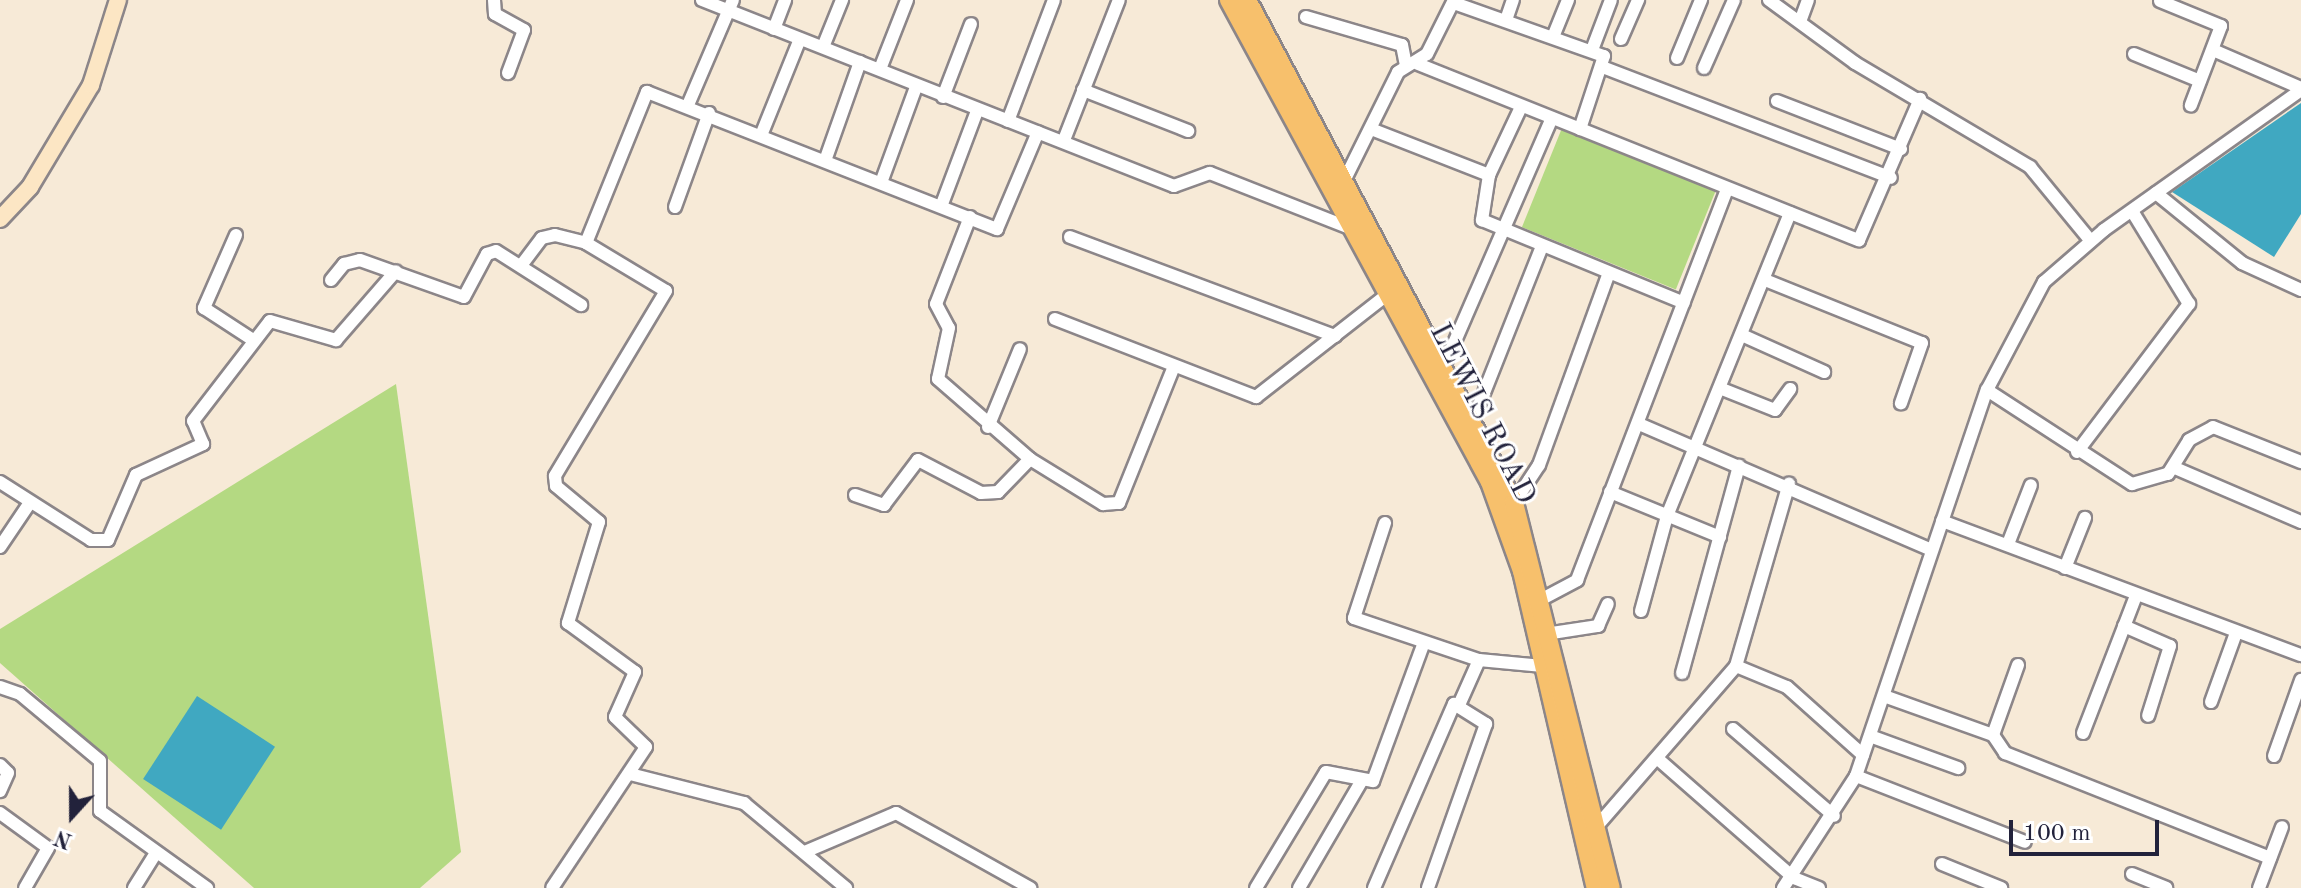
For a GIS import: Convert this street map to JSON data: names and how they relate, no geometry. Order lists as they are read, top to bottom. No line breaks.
{"streets":{"main road":["LEWIS ROAD"]},"scale_bar":"100 m","north":"bottom"}
